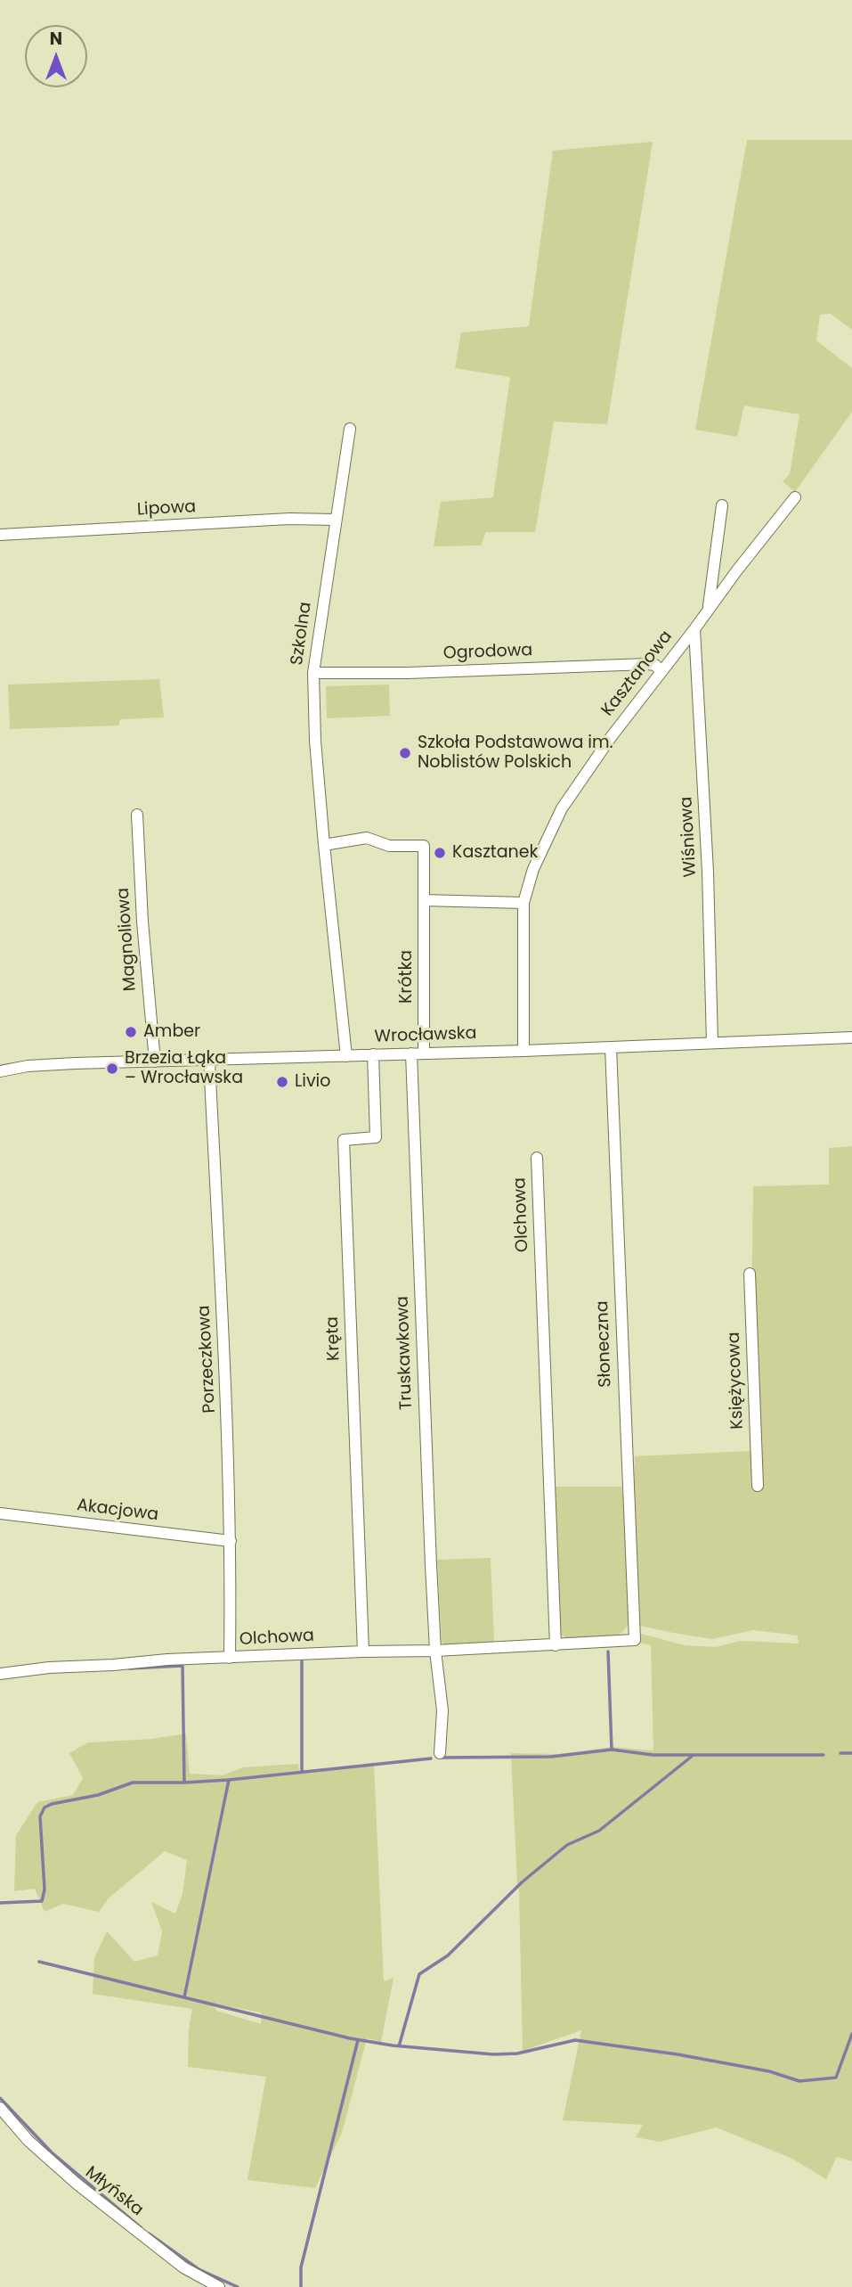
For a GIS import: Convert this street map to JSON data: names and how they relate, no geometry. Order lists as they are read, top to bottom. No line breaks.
{"streets":{"street":["Lipowa","Szkolna","Ogrodowa","Kasztanowa","Wiśniowa","Magnoliowa","Krótka","Wrocławska","Olchowa","Kręta","Słoneczna","Truskawkowa","Porzeczkowa","Księżycowa","Akacjowa","Młyńska"]},"crossings":[["Lipowa","Szkolna"],["Szkolna","Ogrodowa"],["Szkolna","Krótka"],["Szkolna","Wrocławska"],["Ogrodowa","Kasztanowa"],["Kasztanowa","Wiśniowa"],["Kasztanowa","Wrocławska"],["Wiśniowa","Wrocławska"],["Magnoliowa","Wrocławska"],["Krótka","Wrocławska"],["Wrocławska","Kręta"],["Wrocławska","Słoneczna"],["Wrocławska","Truskawkowa"],["Wrocławska","Porzeczkowa"],["Olchowa","Kręta"],["Olchowa","Słoneczna"],["Olchowa","Truskawkowa"],["Olchowa","Porzeczkowa"],["Porzeczkowa","Akacjowa"]],"places":["Szkoła Podstawowa im. Noblistów Polskich","Kasztanek","Amber","Brzezia Łąka – Wrocławska","Livio"],"north":"top"}
